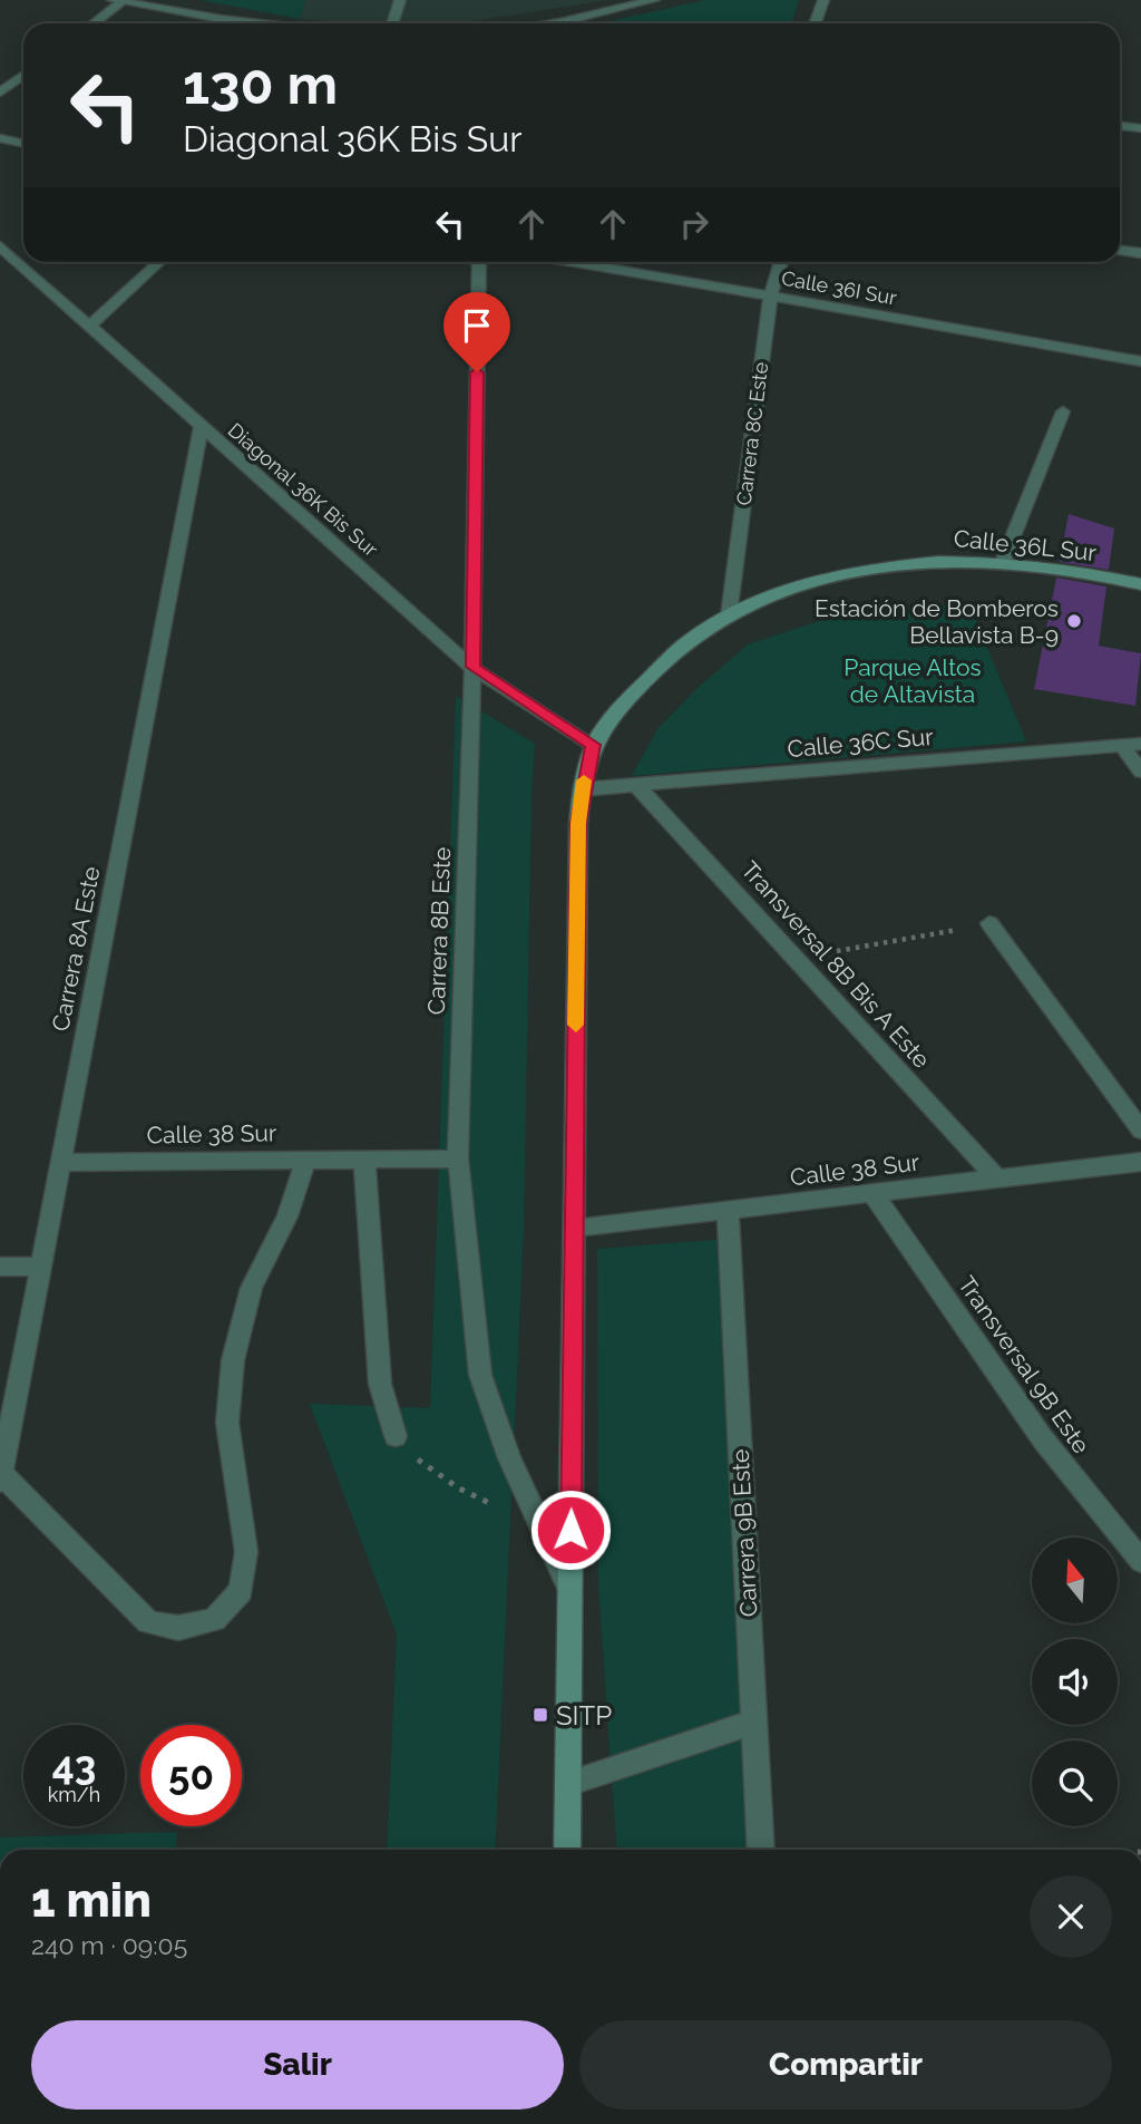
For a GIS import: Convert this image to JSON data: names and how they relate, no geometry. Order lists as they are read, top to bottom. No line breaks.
{"streets":{"main road":["Calle 36L Sur"],"street":["Calle 36I Sur","Carrera 8C Este","Diagonal 36K Bis Sur","Calle 36C Sur","Carrera 8B Este","Carrera 8A Este","Transversal 8B Bis A Este","Calle 38 Sur","Transversal 9B Este","Carrera 9B Este"]},"crossings":[["Calle 36I Sur","Carrera 8C Este"],["Carrera 8C Este","Calle 36L Sur"],["Diagonal 36K Bis Sur","Calle 36L Sur"],["Diagonal 36K Bis Sur","Carrera 8B Este"],["Diagonal 36K Bis Sur","Carrera 8A Este"],["Calle 36C Sur","Transversal 8B Bis A Este"],["Carrera 8B Este","Calle 38 Sur"],["Carrera 8A Este","Calle 38 Sur"],["Transversal 8B Bis A Este","Calle 38 Sur"],["Calle 38 Sur","Transversal 9B Este"],["Calle 38 Sur","Carrera 9B Este"]],"parks":["Parque Altos de Altavista"],"places":{"other":["Estación de Bomberos Bellavista B-9"],"transit":["SITP"]},"north":"top","page":{"turn":["130 m","Diagonal 36K Bis Sur"],"speed":"43 km/h","limit":"50","heading":["1 min","240 m · 09:05"],"buttons":["Salir","Compartir"]}}
